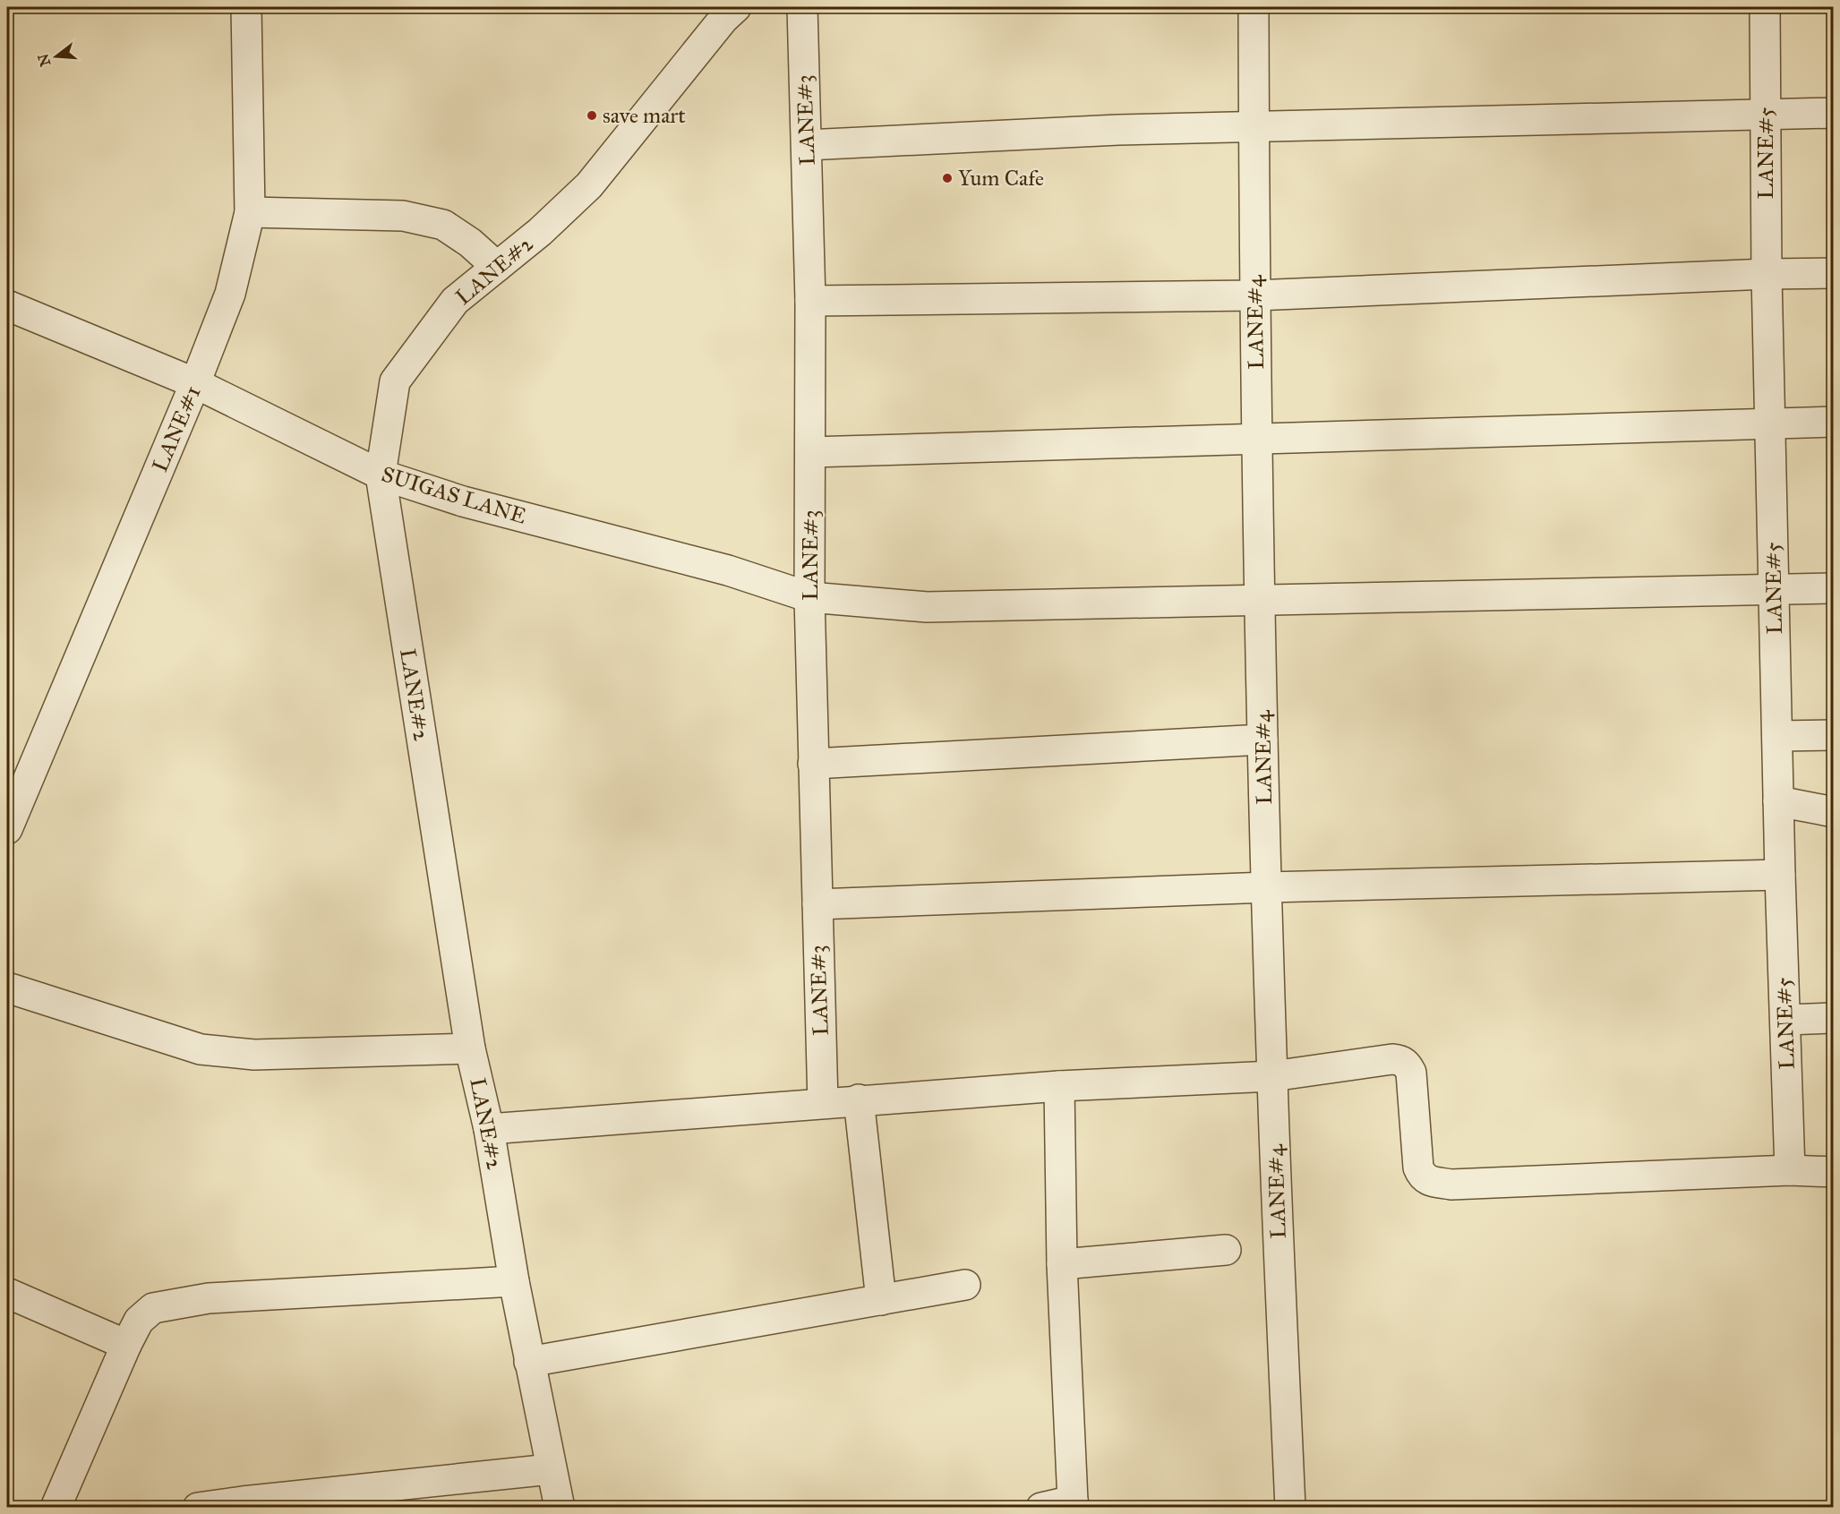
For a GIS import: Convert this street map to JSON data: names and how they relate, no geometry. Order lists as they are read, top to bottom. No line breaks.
{"streets":{"street":["LANE#3","LANE#5","LANE#2","LANE#4","LANE#1","SUIGAS LANE"]},"crossings":[["LANE#3","SUIGAS LANE"],["LANE#5","SUIGAS LANE"],["LANE#2","SUIGAS LANE"],["LANE#4","SUIGAS LANE"],["LANE#1","SUIGAS LANE"]],"places":["save mart","Yum Cafe"],"north":"left"}
